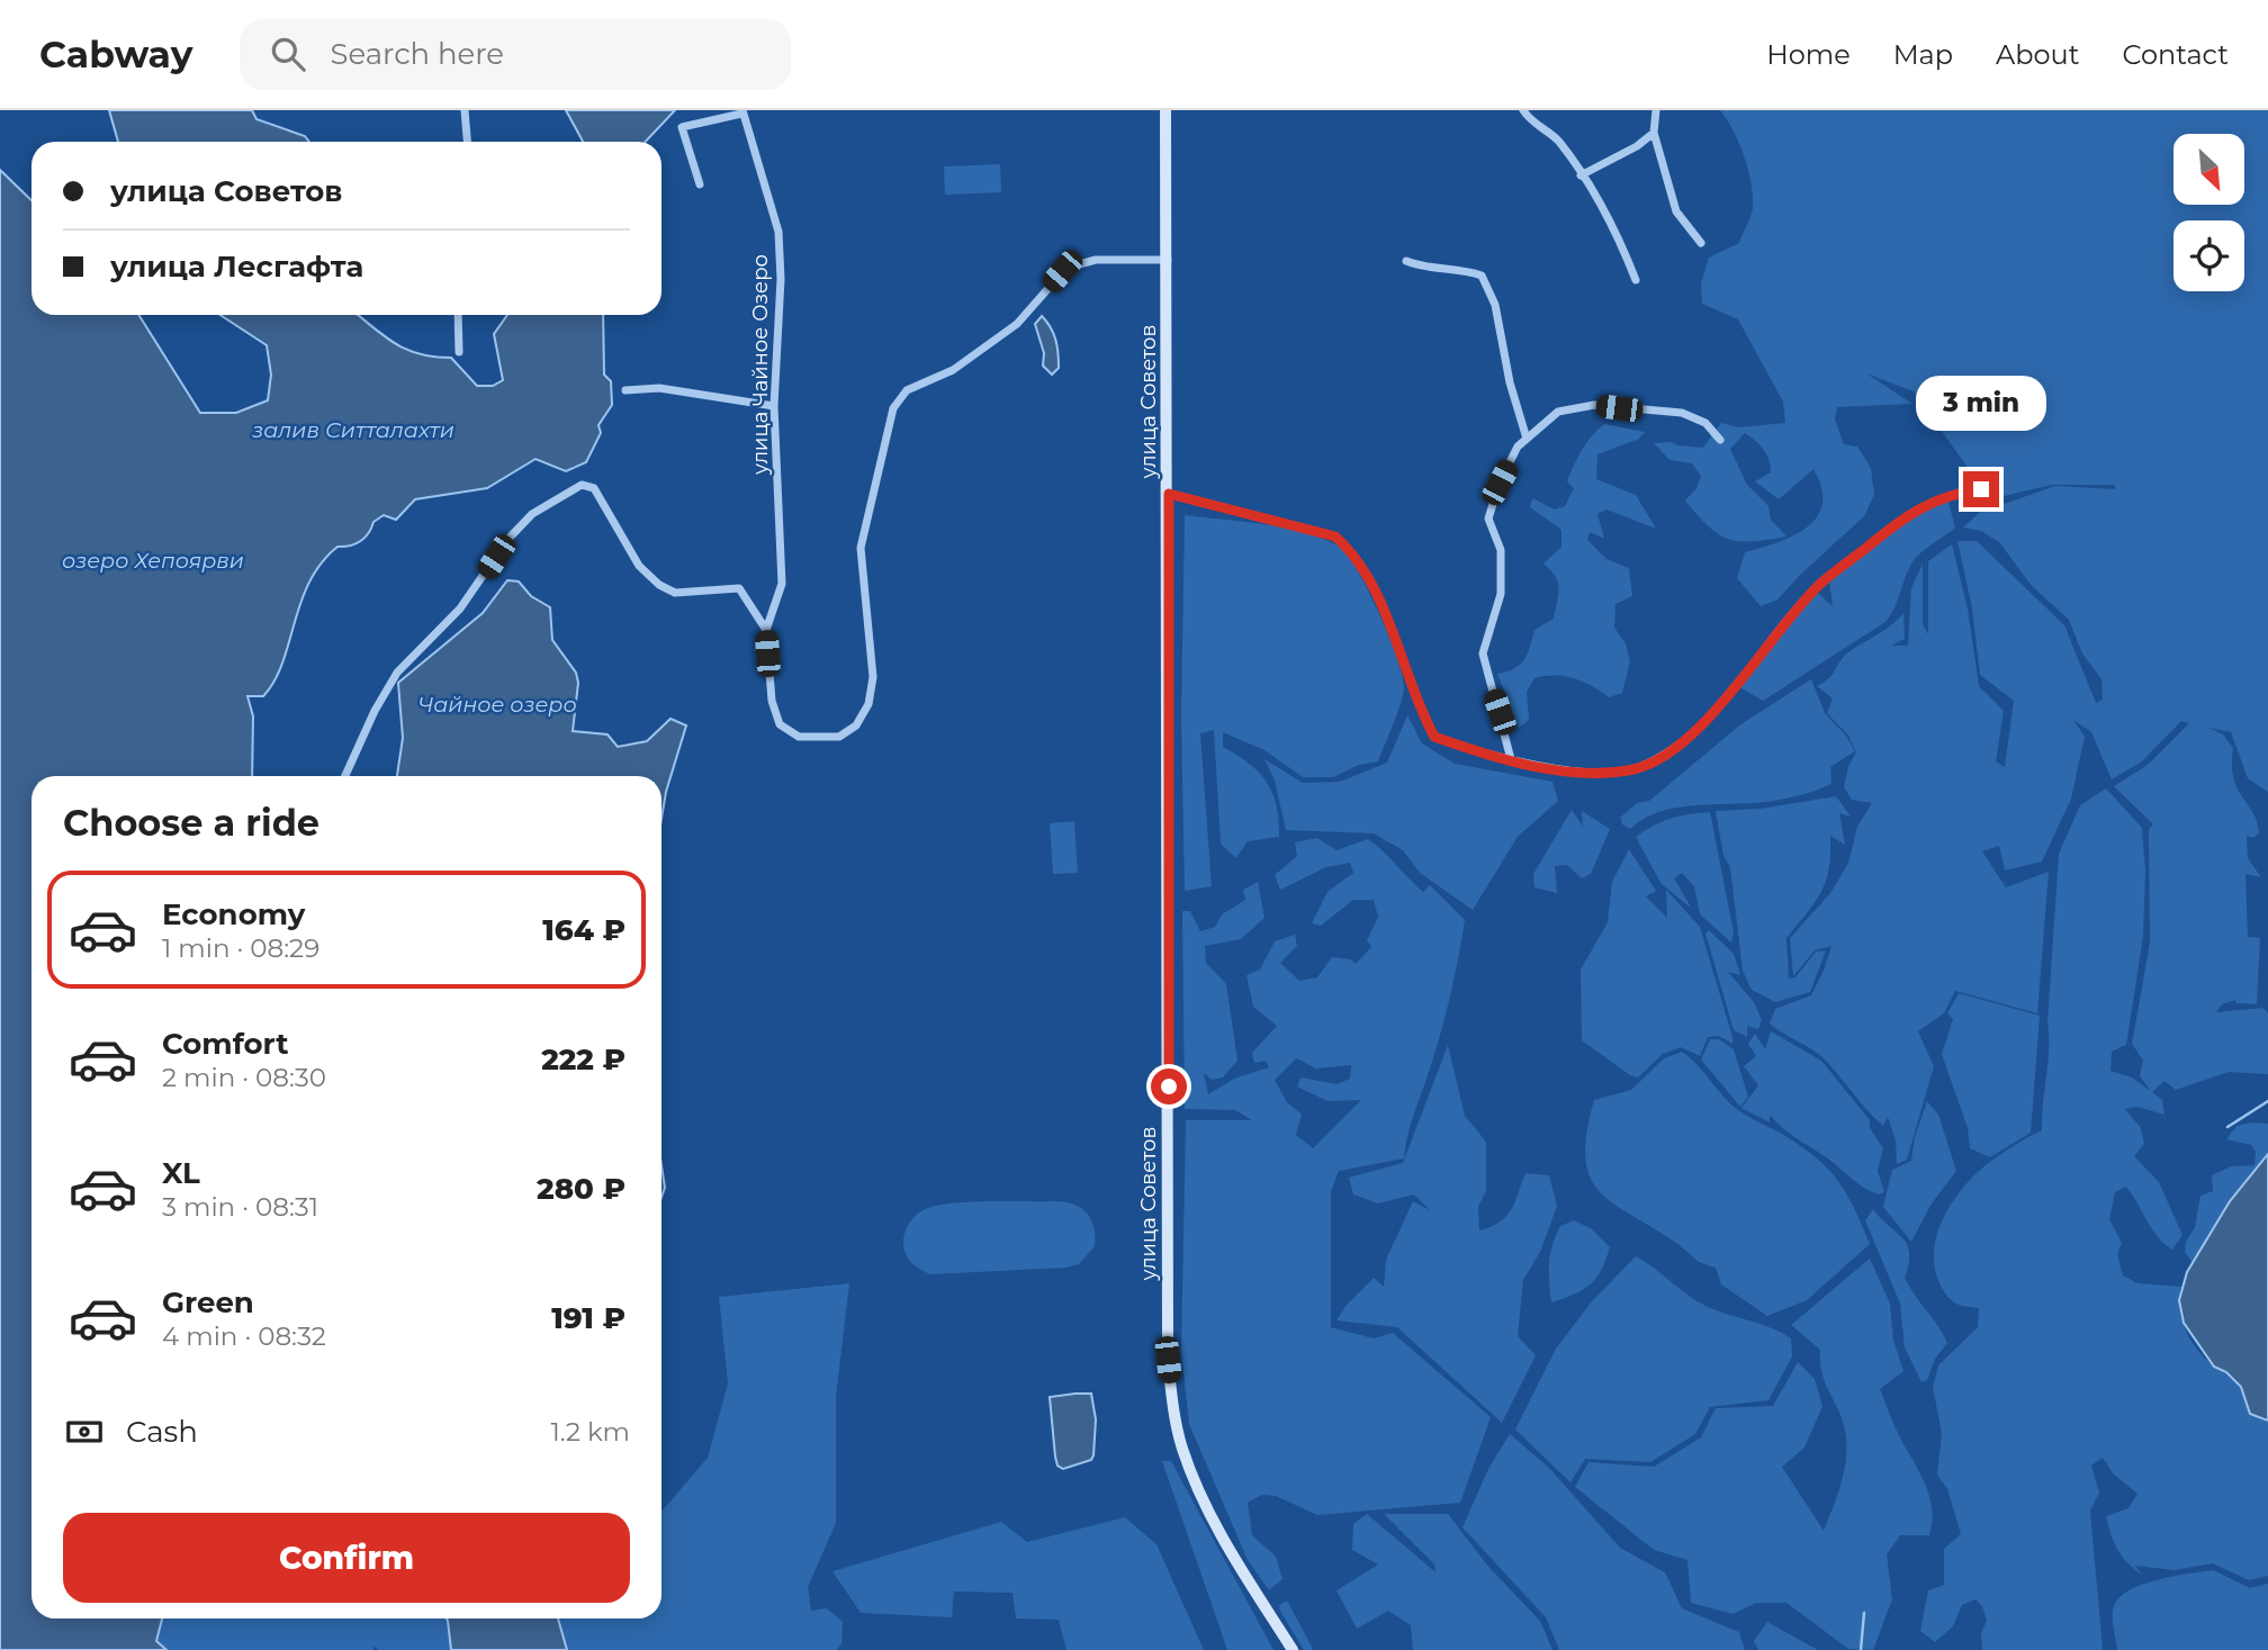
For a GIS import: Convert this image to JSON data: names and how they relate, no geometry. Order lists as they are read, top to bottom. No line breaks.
{"streets":{"main road":["улица Советов"],"street":["улица Чайное Озеро"]},"water":["залив Ситталахти","озеро Хепоярви","Чайное озеро"],"north":"bottom right","page":{"header":"Cabway","search":"Search here","nav":["Home","Map","About","Contact"],"banner":["улица Советов","улица Лесгафта"],"bubble":"3 min","heading":"Choose a ride","list":[{"name":"Economy","note":"1 min · 08:29","value":"164 ₽"},{"name":"Comfort","note":"2 min · 08:30","value":"222 ₽"},{"name":"XL","note":"3 min · 08:31","value":"280 ₽"},{"name":"Green","note":"4 min · 08:32","value":"191 ₽"}],"pay":["Cash","1.2 km"],"buttons":"Confirm"}}
